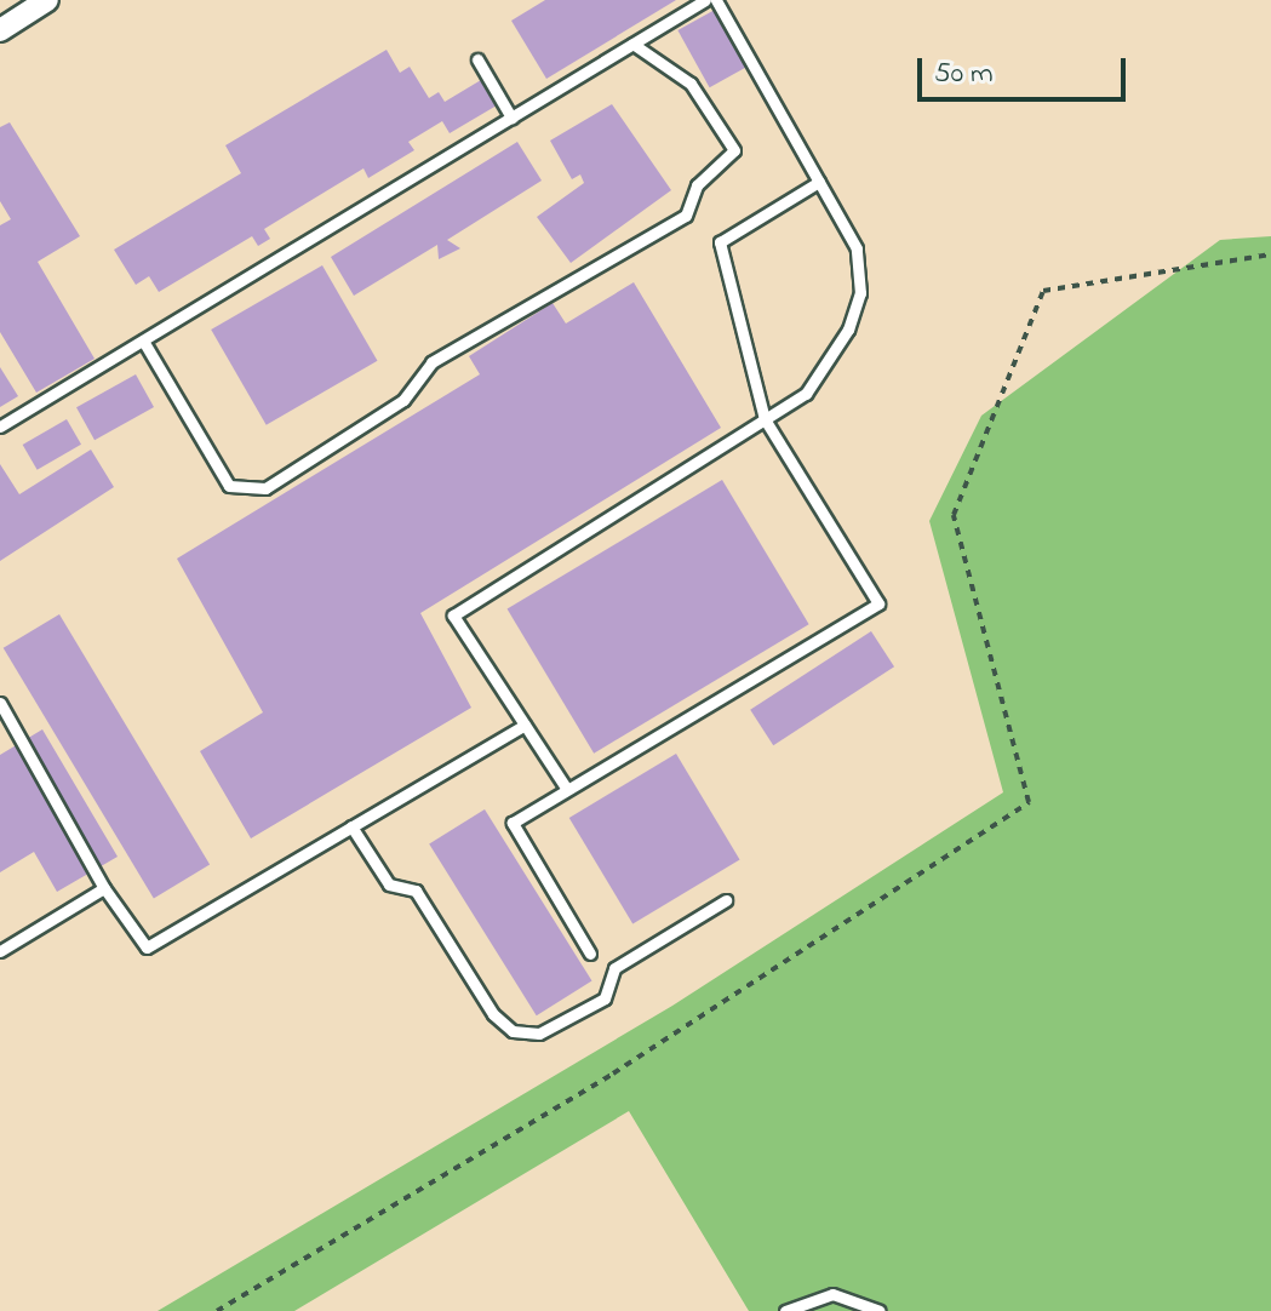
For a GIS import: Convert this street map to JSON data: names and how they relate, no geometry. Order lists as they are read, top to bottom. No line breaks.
{"scale_bar":"50 m"}
